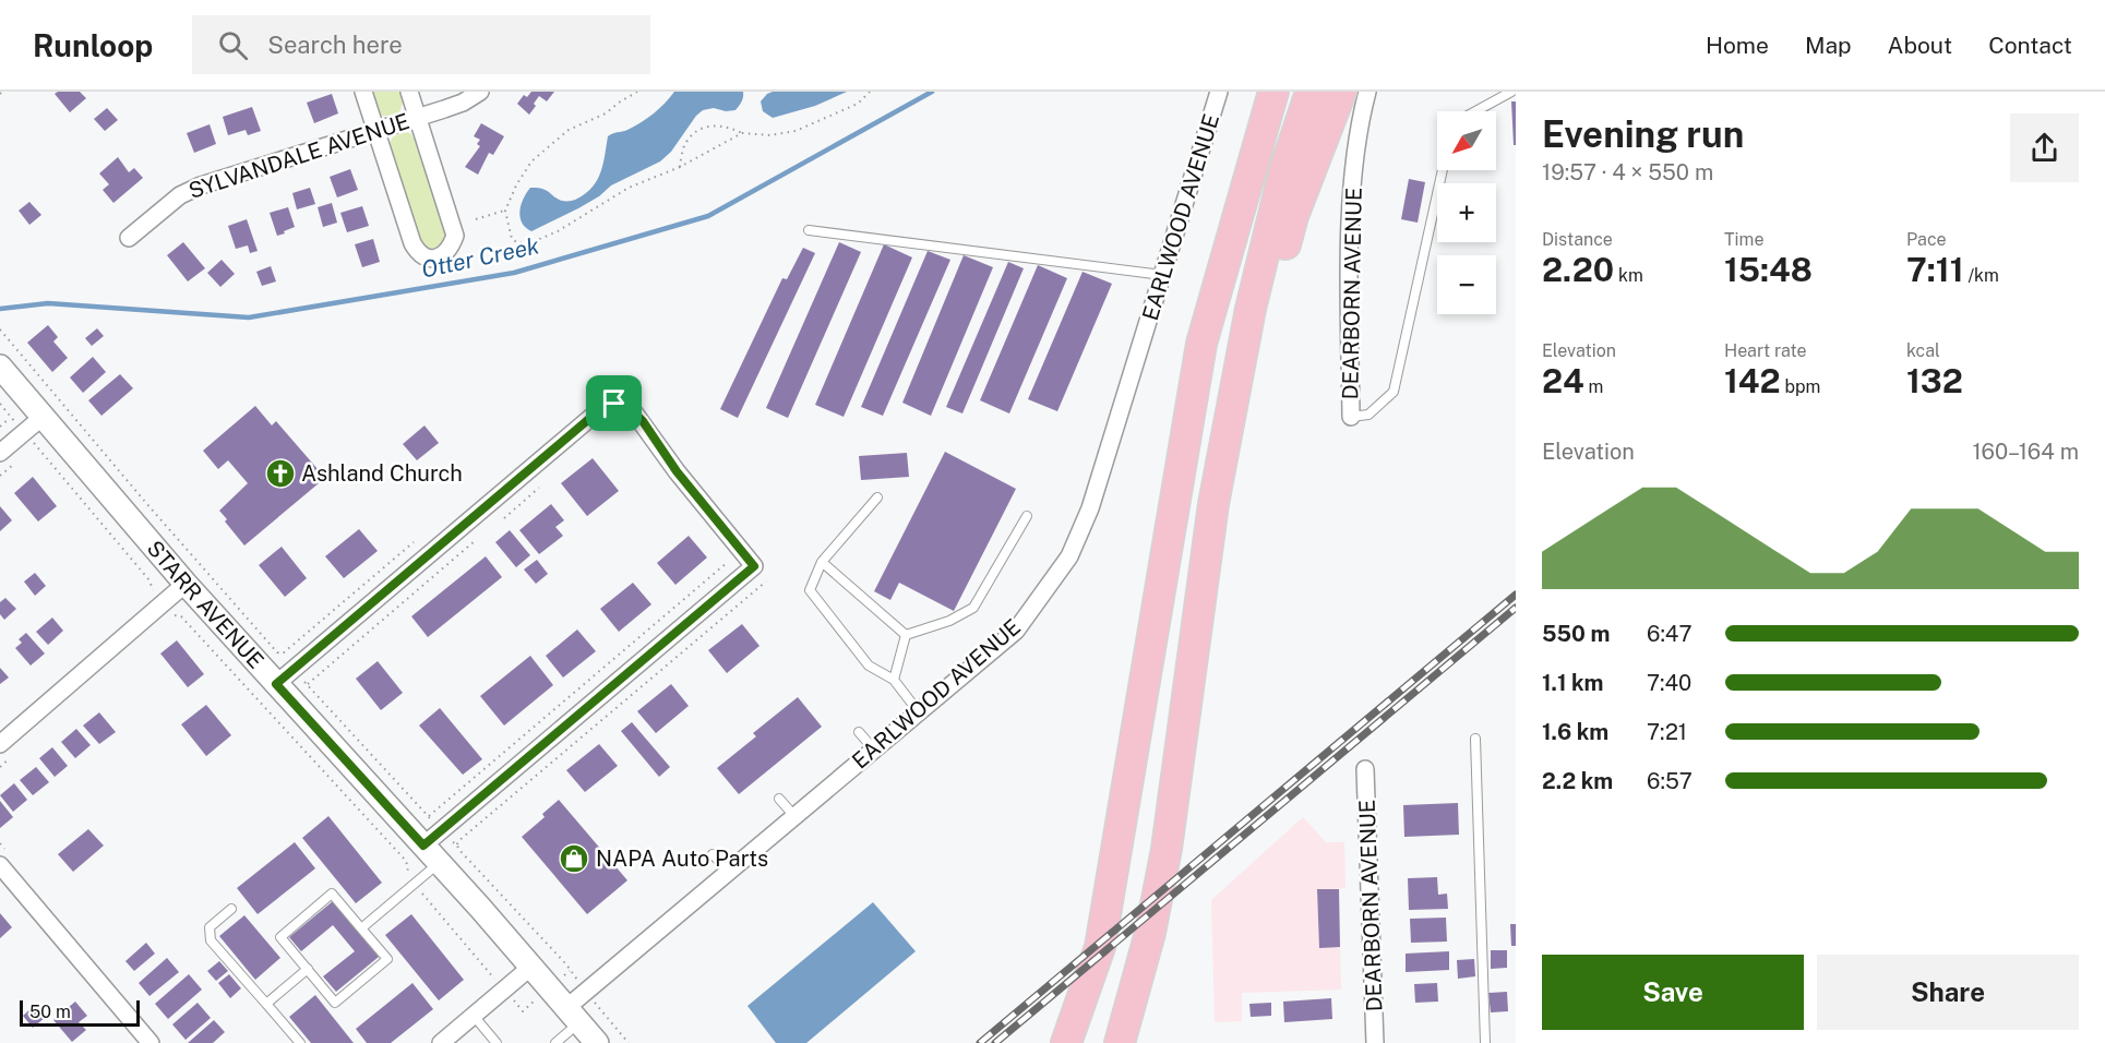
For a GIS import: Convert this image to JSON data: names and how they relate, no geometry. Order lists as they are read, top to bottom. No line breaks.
{"streets":{"main road":["STARR AVENUE"],"street":["SYLVANDALE AVENUE","EARLWOOD AVENUE","DEARBORN AVENUE"]},"crossings":[["EARLWOOD AVENUE","STARR AVENUE"]],"water":["Otter Creek"],"places":{"church":["Ashland Church"],"shop":["NAPA Auto Parts"]},"scale_bar":"50 m","north":"bottom left","page":{"header":"Runloop","search":"Search here","nav":["Home","Map","About","Contact"],"heading":["Evening run","19:57 · 4 × 550 m"],"map_buttons":["+","−"],"stats":[["Distance","2.20 km"],["Time","15:48"],["Pace","7:11 /km"],["Elevation","24 m"],["Heart rate","142 bpm"],["kcal","132"]],"chart":["Elevation","160–164 m"],"list":[{"name":"550 m","note":"6:47"},{"name":"1.1 km","note":"7:40"},{"name":"1.6 km","note":"7:21"},{"name":"2.2 km","note":"6:57"}],"buttons":["Save","Share"],"scale":"50 m"}}
